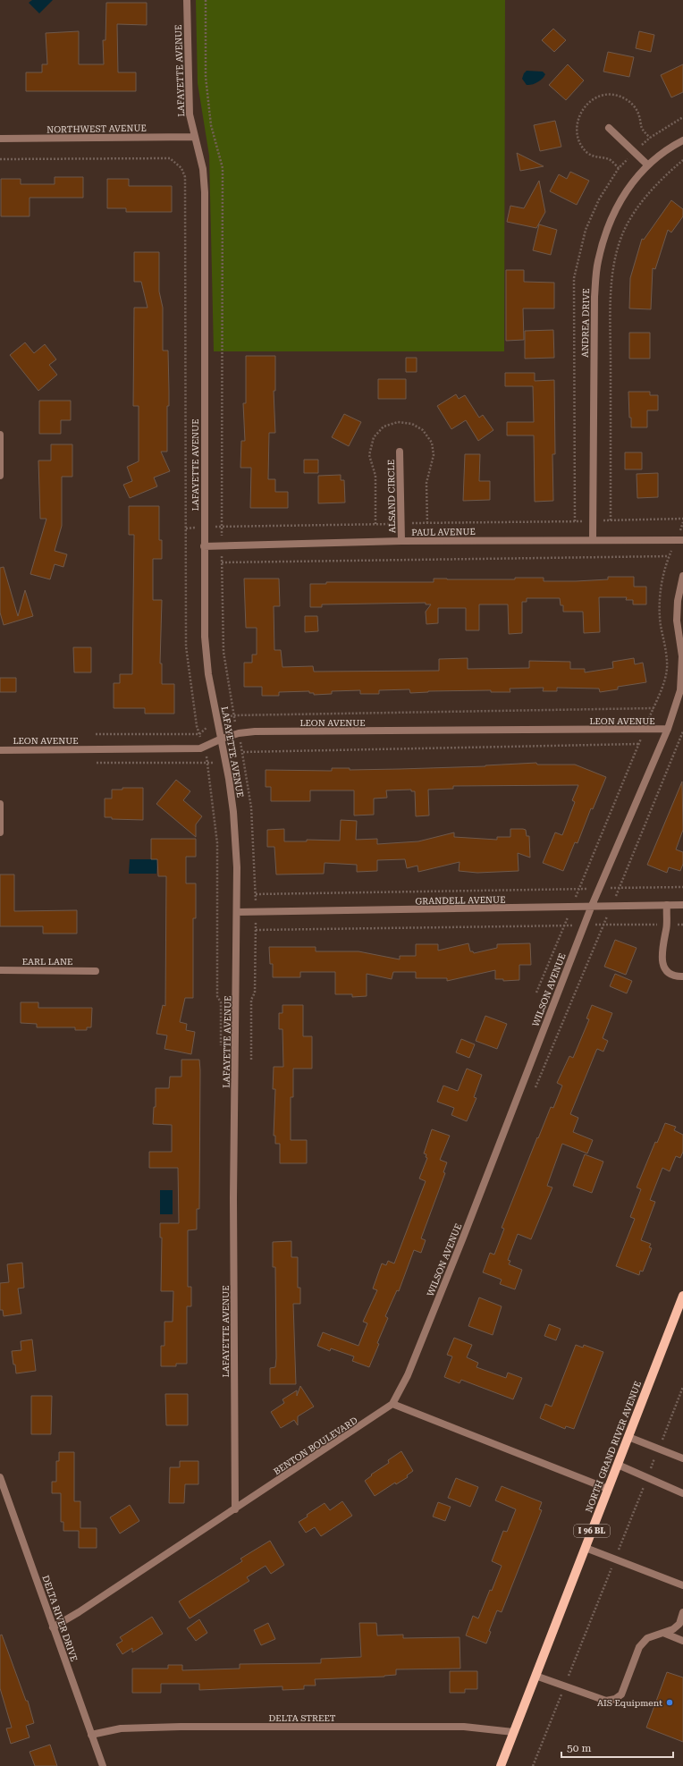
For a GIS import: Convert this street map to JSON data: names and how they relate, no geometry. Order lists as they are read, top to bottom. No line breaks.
{"streets":{"main road":["NORTH GRAND RIVER AVENUE","I 96 BL"],"street":["LAFAYETTE AVENUE","NORTHWEST AVENUE","ANDREA DRIVE","ALSAND CIRCLE","PAUL AVENUE","LEON AVENUE","GRANDELL AVENUE","EARL LANE","WILSON AVENUE","BENTON BOULEVARD","DELTA RIVER DRIVE","DELTA STREET"]},"crossings":[["LAFAYETTE AVENUE","NORTHWEST AVENUE"],["LAFAYETTE AVENUE","PAUL AVENUE"],["LAFAYETTE AVENUE","LEON AVENUE"],["LAFAYETTE AVENUE","GRANDELL AVENUE"],["LAFAYETTE AVENUE","BENTON BOULEVARD"],["ANDREA DRIVE","PAUL AVENUE"],["ALSAND CIRCLE","PAUL AVENUE"],["LEON AVENUE","WILSON AVENUE"],["GRANDELL AVENUE","WILSON AVENUE"],["WILSON AVENUE","BENTON BOULEVARD"],["BENTON BOULEVARD","DELTA RIVER DRIVE"],["NORTH GRAND RIVER AVENUE","DELTA STREET"],["DELTA RIVER DRIVE","DELTA STREET"]],"places":["AIS Equipment"],"scale_bar":"50 m"}
